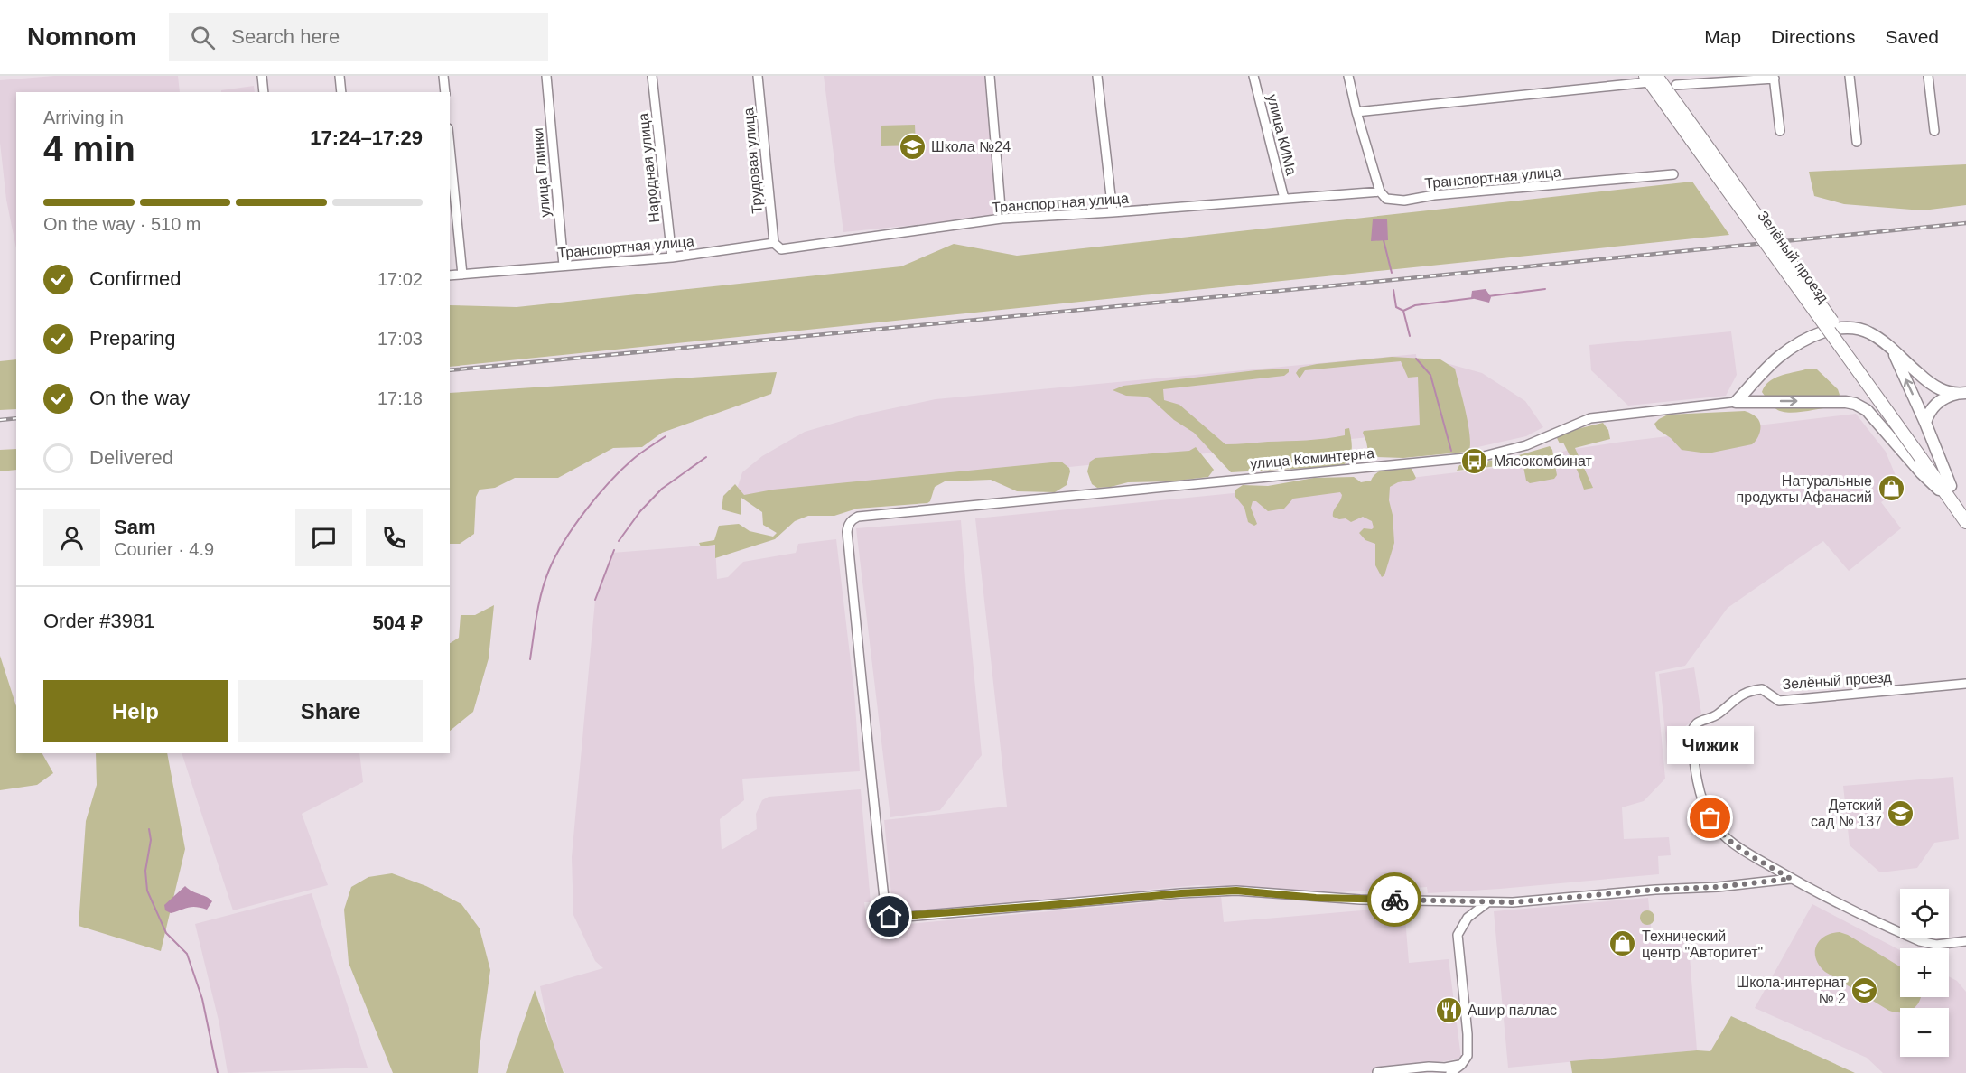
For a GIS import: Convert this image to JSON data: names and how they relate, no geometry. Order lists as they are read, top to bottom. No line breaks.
{"streets":{"main road":["Зелёный проезд"],"street":["улица КИМа","Трудовая улица","Народная улица","улица Глинки","Транспортная улица","улица Коминтерна"]},"crossings":[["улица КИМа","Транспортная улица"],["Трудовая улица","Транспортная улица"],["Народная улица","Транспортная улица"],["улица Глинки","Транспортная улица"]],"places":{"school or university":["Школа №24","Детский сад № 137","Школа-интернат № 2"],"bus stop":["Мясокомбинат"],"shop":["Натуральные продукты Афанасий","Технический центр \"Авторитет\""],"other":["Чижик"],"restaurant":["Ашир паллас"]},"page":{"header":"Nomnom","search":"Search here","nav":["Map","Directions","Saved"],"heading":["4 min","Arriving in","17:24–17:29"],"panel":["Sam","Courier · 4.9","Order #3981","504 ₽"],"bar":"On the way · 510 m","list":[["Confirmed","17:02"],["Preparing","17:03"],["On the way","17:18"],"Delivered"],"buttons":["Help","Share"],"bubble":"Чижик","map_buttons":["+","−"]}}
